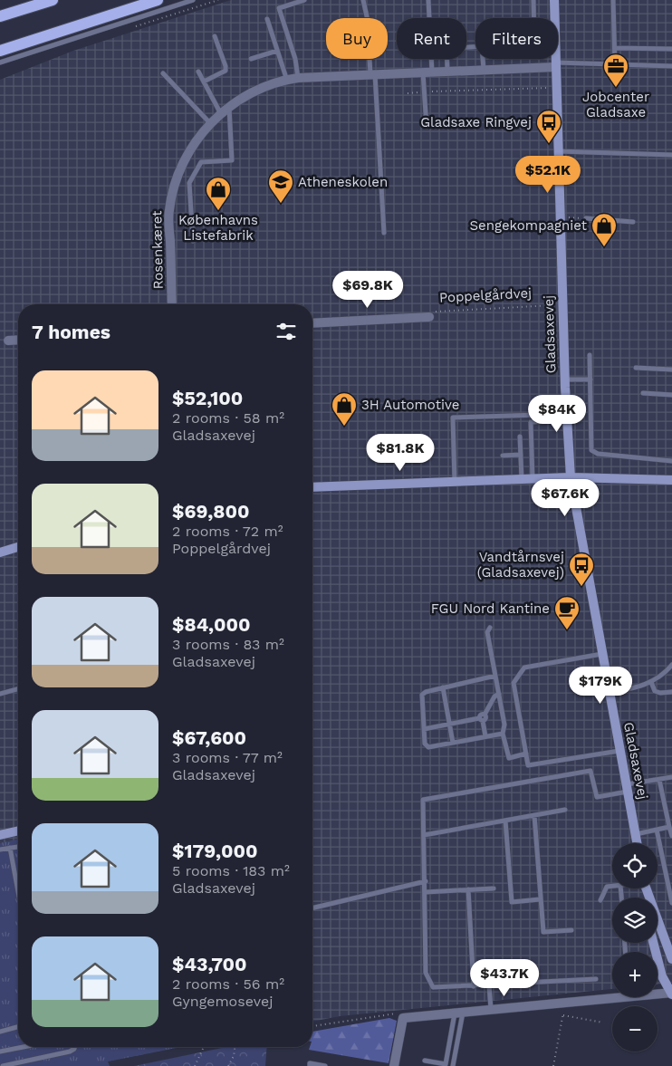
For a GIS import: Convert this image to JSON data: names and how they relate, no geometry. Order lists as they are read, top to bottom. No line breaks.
{"streets":{"street":["Rosenkæret","Poppelgårdvej","Gladsaxevej"]},"crossings":[["Rosenkæret","Gladsaxevej"],["Poppelgårdvej","Gladsaxevej"]],"places":{"office":["Jobcenter Gladsaxe"],"bus stop":["Gladsaxe Ringvej","Vandtårnsvej (Gladsaxevej)"],"school or university":["Atheneskolen"],"shop":["Københavns Listefabrik","Sengekompagniet","3H Automotive"],"cafe":["FGU Nord Kantine"]},"page":{"chip":["Buy","Rent","Filters"],"price":["$52.1K","$69.8K","$84K","$81.8K","$67.6K","$179K","$43.7K"],"heading":"7 homes","list":[{"name":"$52,100","note":"2 rooms · 58 m² · Gladsaxevej"},{"name":"$69,800","note":"2 rooms · 72 m² · Poppelgårdvej"},{"name":"$84,000","note":"3 rooms · 83 m² · Gladsaxevej"},{"name":"$67,600","note":"3 rooms · 77 m² · Gladsaxevej"},{"name":"$179,000","note":"5 rooms · 183 m² · Gladsaxevej"},{"name":"$43,700","note":"2 rooms · 56 m² · Gyngemosevej"}],"map_buttons":["+","−"]}}
